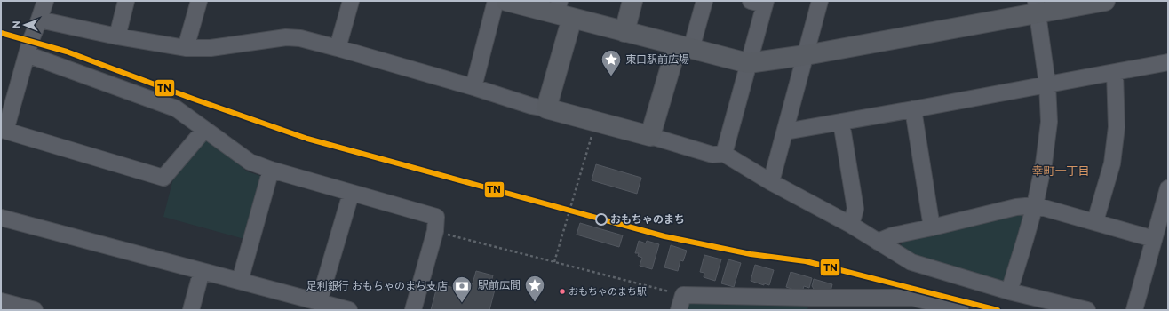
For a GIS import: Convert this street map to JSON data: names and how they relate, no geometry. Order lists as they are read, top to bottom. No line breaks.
{"districts":["幸町一丁目"],"places":{"place":["東口駅前広場","駅前広間"],"other":["おもちゃのまち","おもちゃのまち駅"],"bank":["足利銀行 おもちゃのまち支店"]},"lines":["transit line TN"],"north":"left"}
